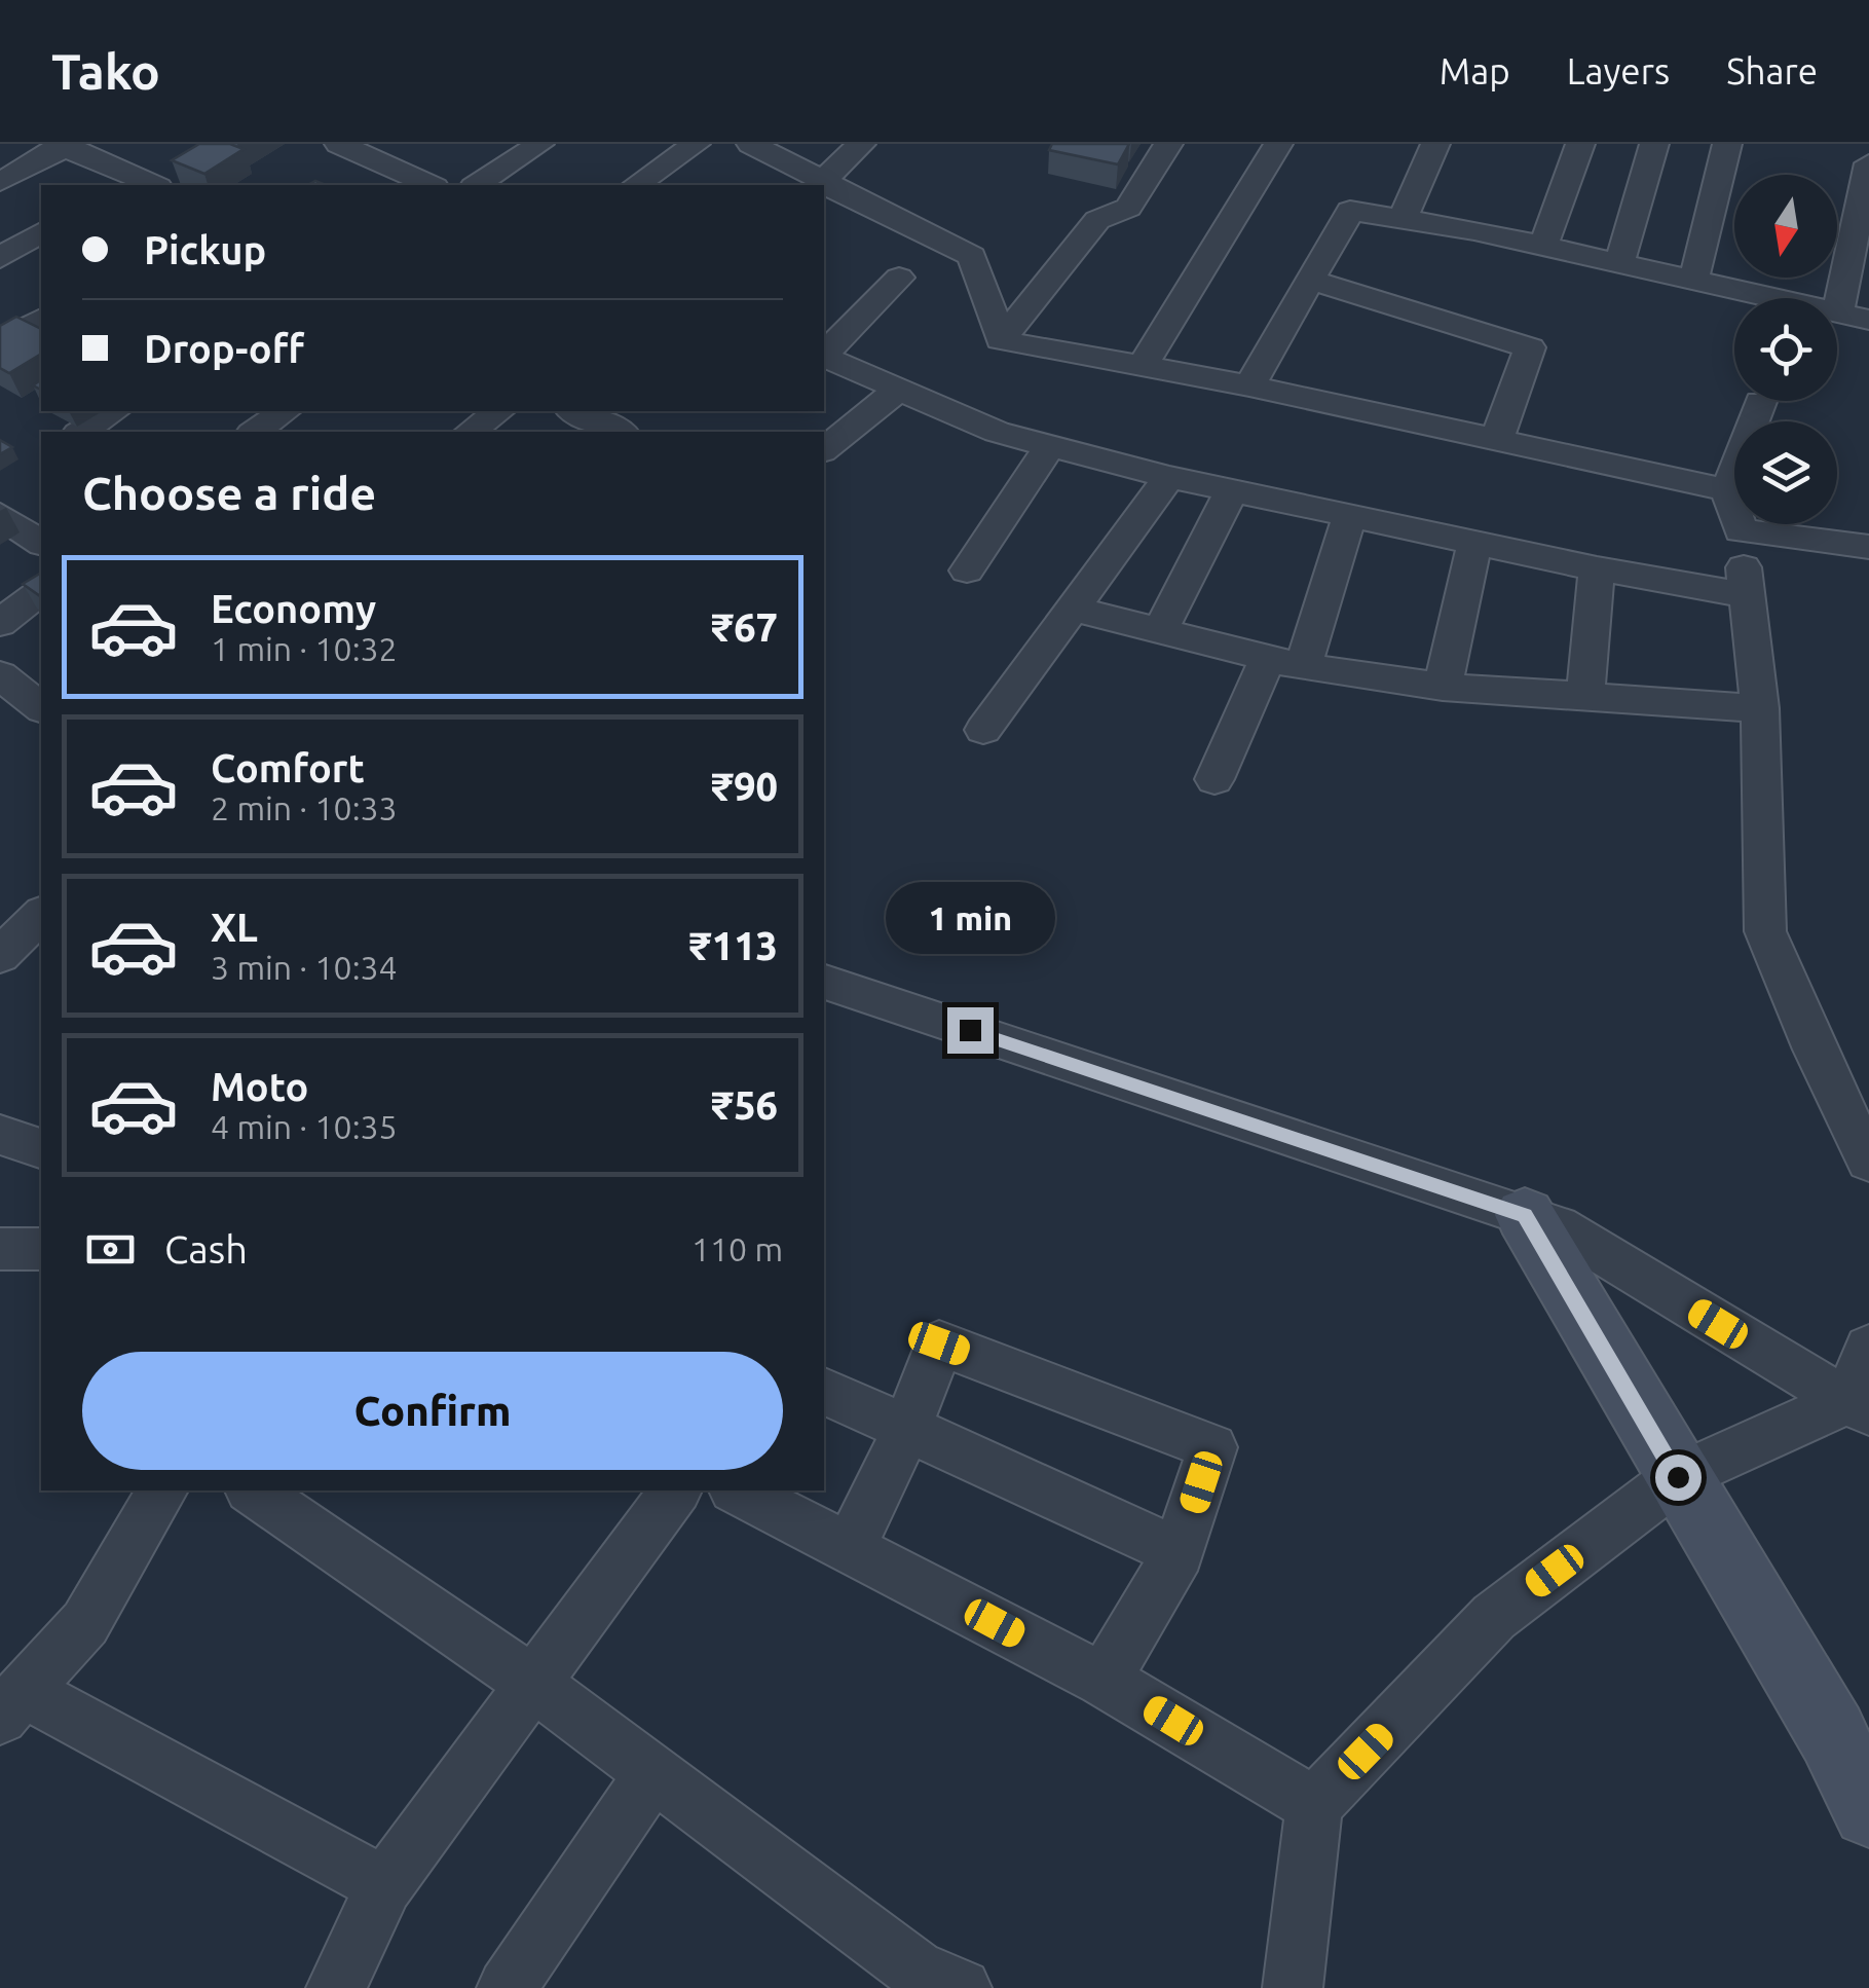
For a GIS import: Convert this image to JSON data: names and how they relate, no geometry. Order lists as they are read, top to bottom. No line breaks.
{"north":"bottom","page":{"header":"Tako","nav":["Map","Layers","Share"],"banner":["Pickup","Drop-off"],"heading":"Choose a ride","list":[{"name":"Economy","note":"1 min · 10:32","value":"₹67"},{"name":"Comfort","note":"2 min · 10:33","value":"₹90"},{"name":"XL","note":"3 min · 10:34","value":"₹113"},{"name":"Moto","note":"4 min · 10:35","value":"₹56"}],"bubble":"1 min","pay":["Cash","110 m"],"buttons":"Confirm"}}
